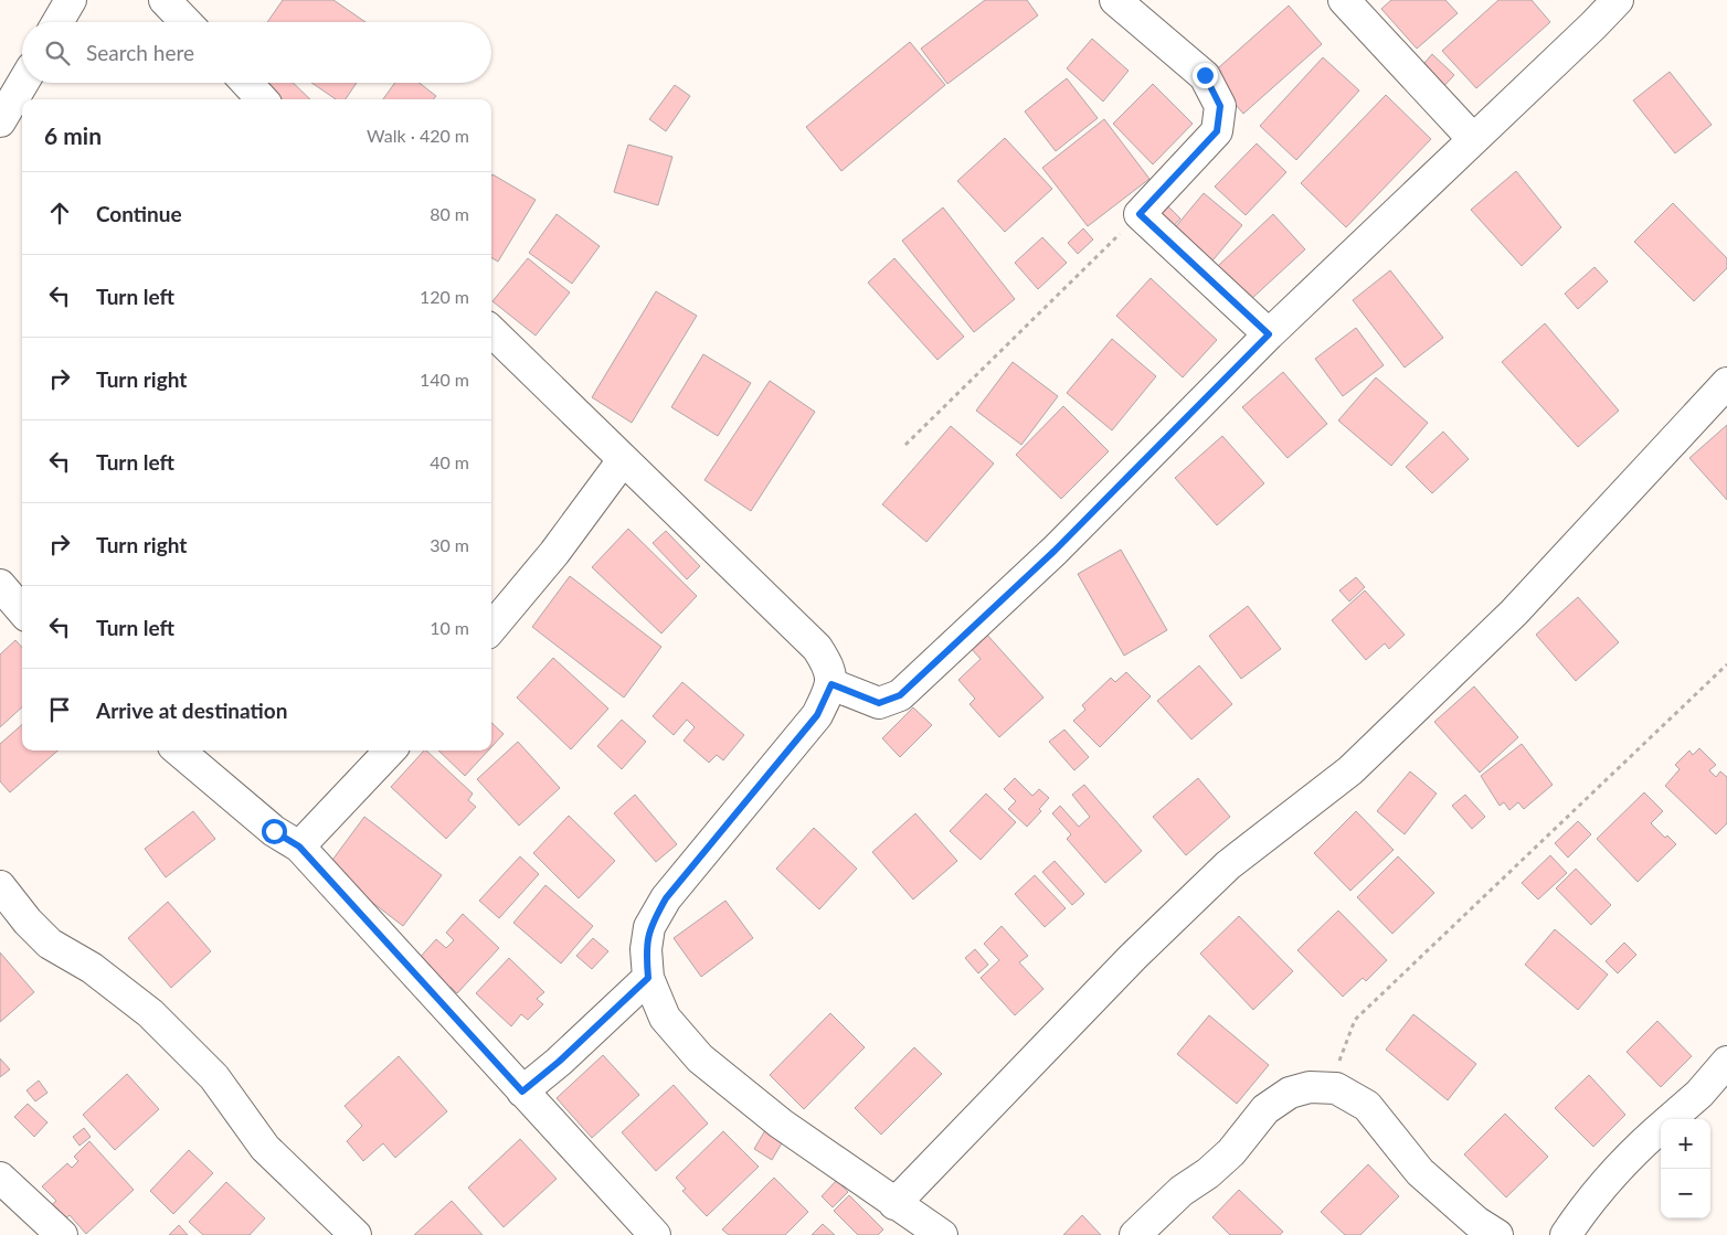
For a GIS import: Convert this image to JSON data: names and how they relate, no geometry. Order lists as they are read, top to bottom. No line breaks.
{"page":{"search":"Search here","heading":["6 min","Walk · 420 m"],"list":[["Continue","80 m"],["Turn left","120 m"],["Turn right","140 m"],["Turn left","40 m"],["Turn right","30 m"],["Turn left","10 m"],"Arrive at destination"],"map_buttons":["+","−"]}}
